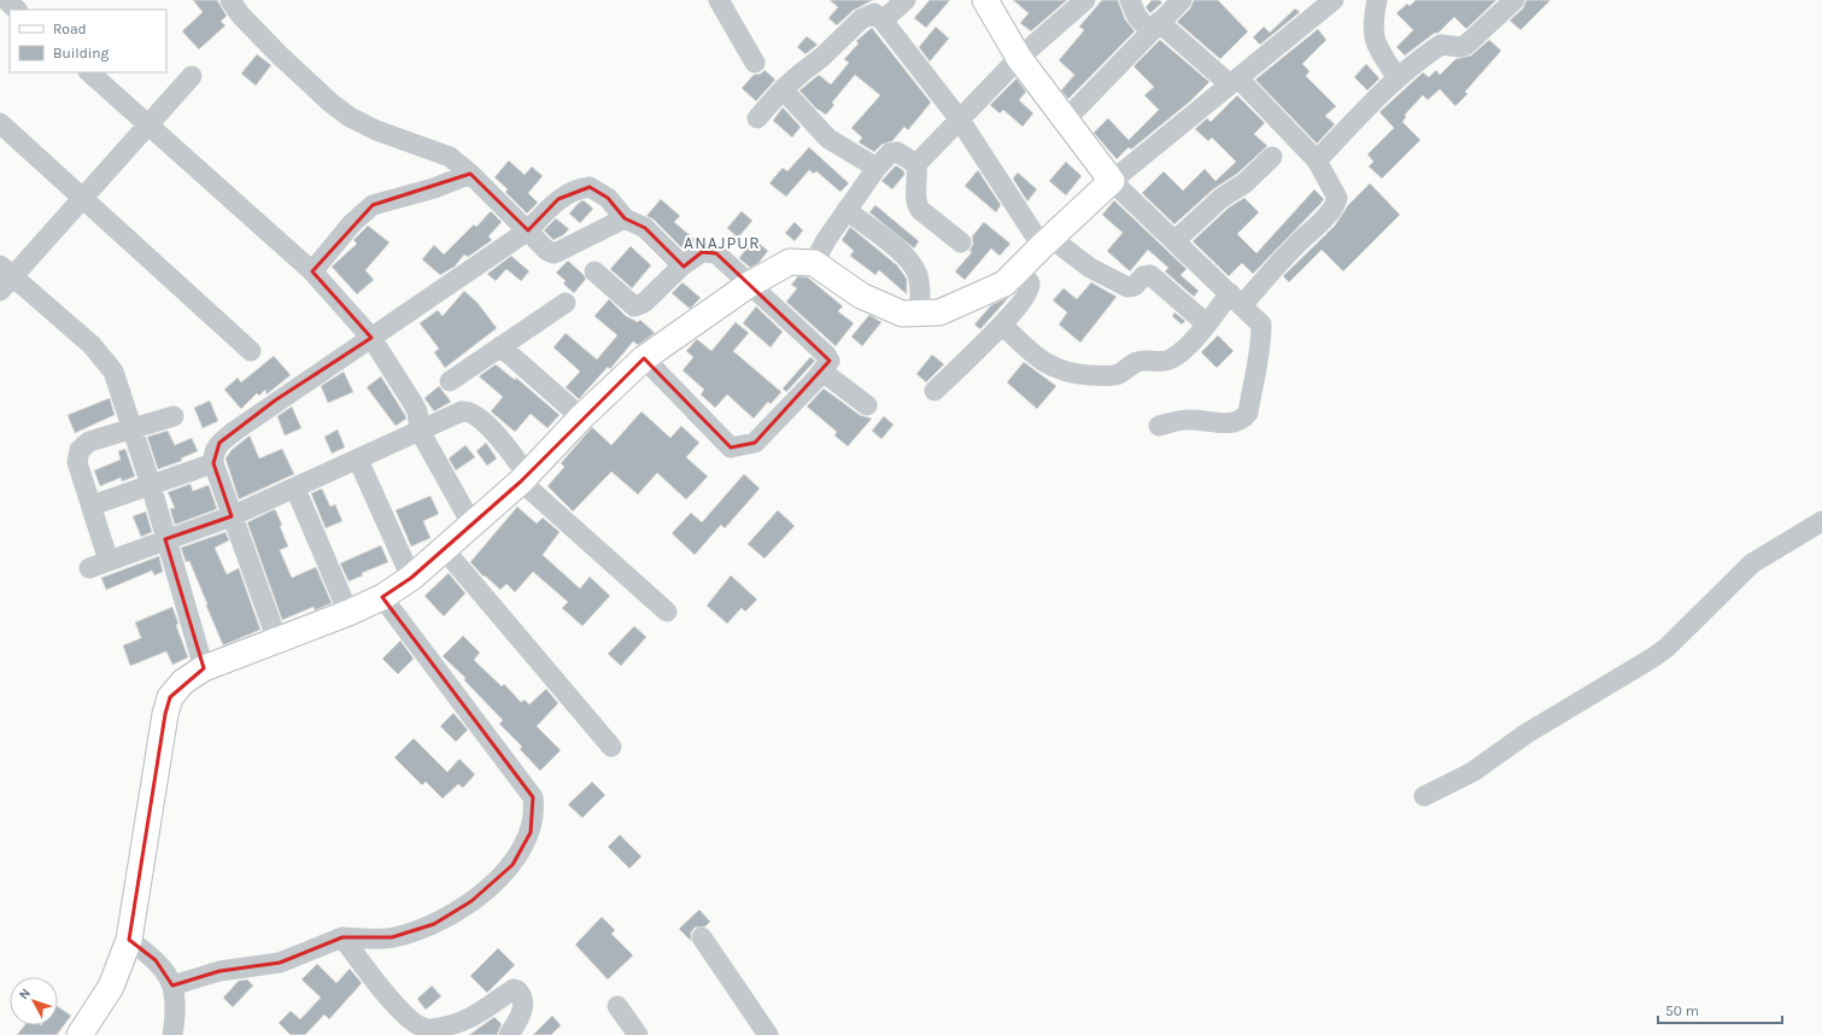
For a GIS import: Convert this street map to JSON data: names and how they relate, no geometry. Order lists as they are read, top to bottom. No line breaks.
{"districts":["ANAJPUR"],"legend":["Road","Building"],"scale_bar":"50 m","north":"top left"}
